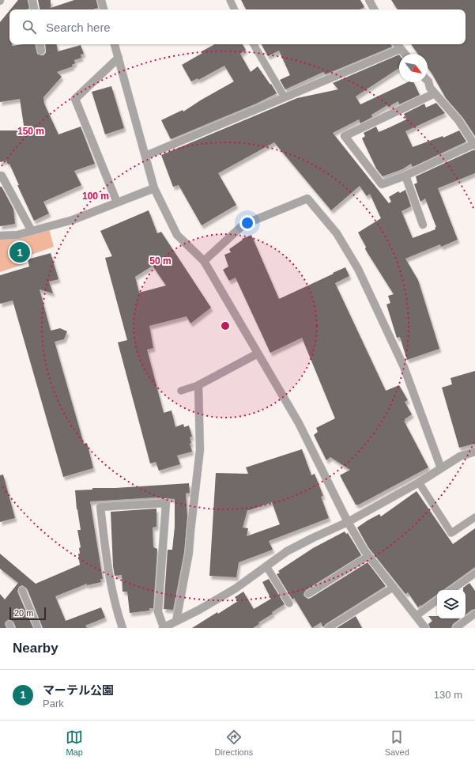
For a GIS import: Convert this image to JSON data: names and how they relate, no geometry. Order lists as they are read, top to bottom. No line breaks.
{"scale_bar":"20 m","north":"bottom right","page":{"search":"Search here","pins":"1","scale":"20 m","heading":"Nearby","list":[{"mark":"1","name":"マーテル公園","note":"Park","value":"130 m"}],"nav":["Map","Directions","Saved"]},"rings":["150 m","100 m","50 m"]}
